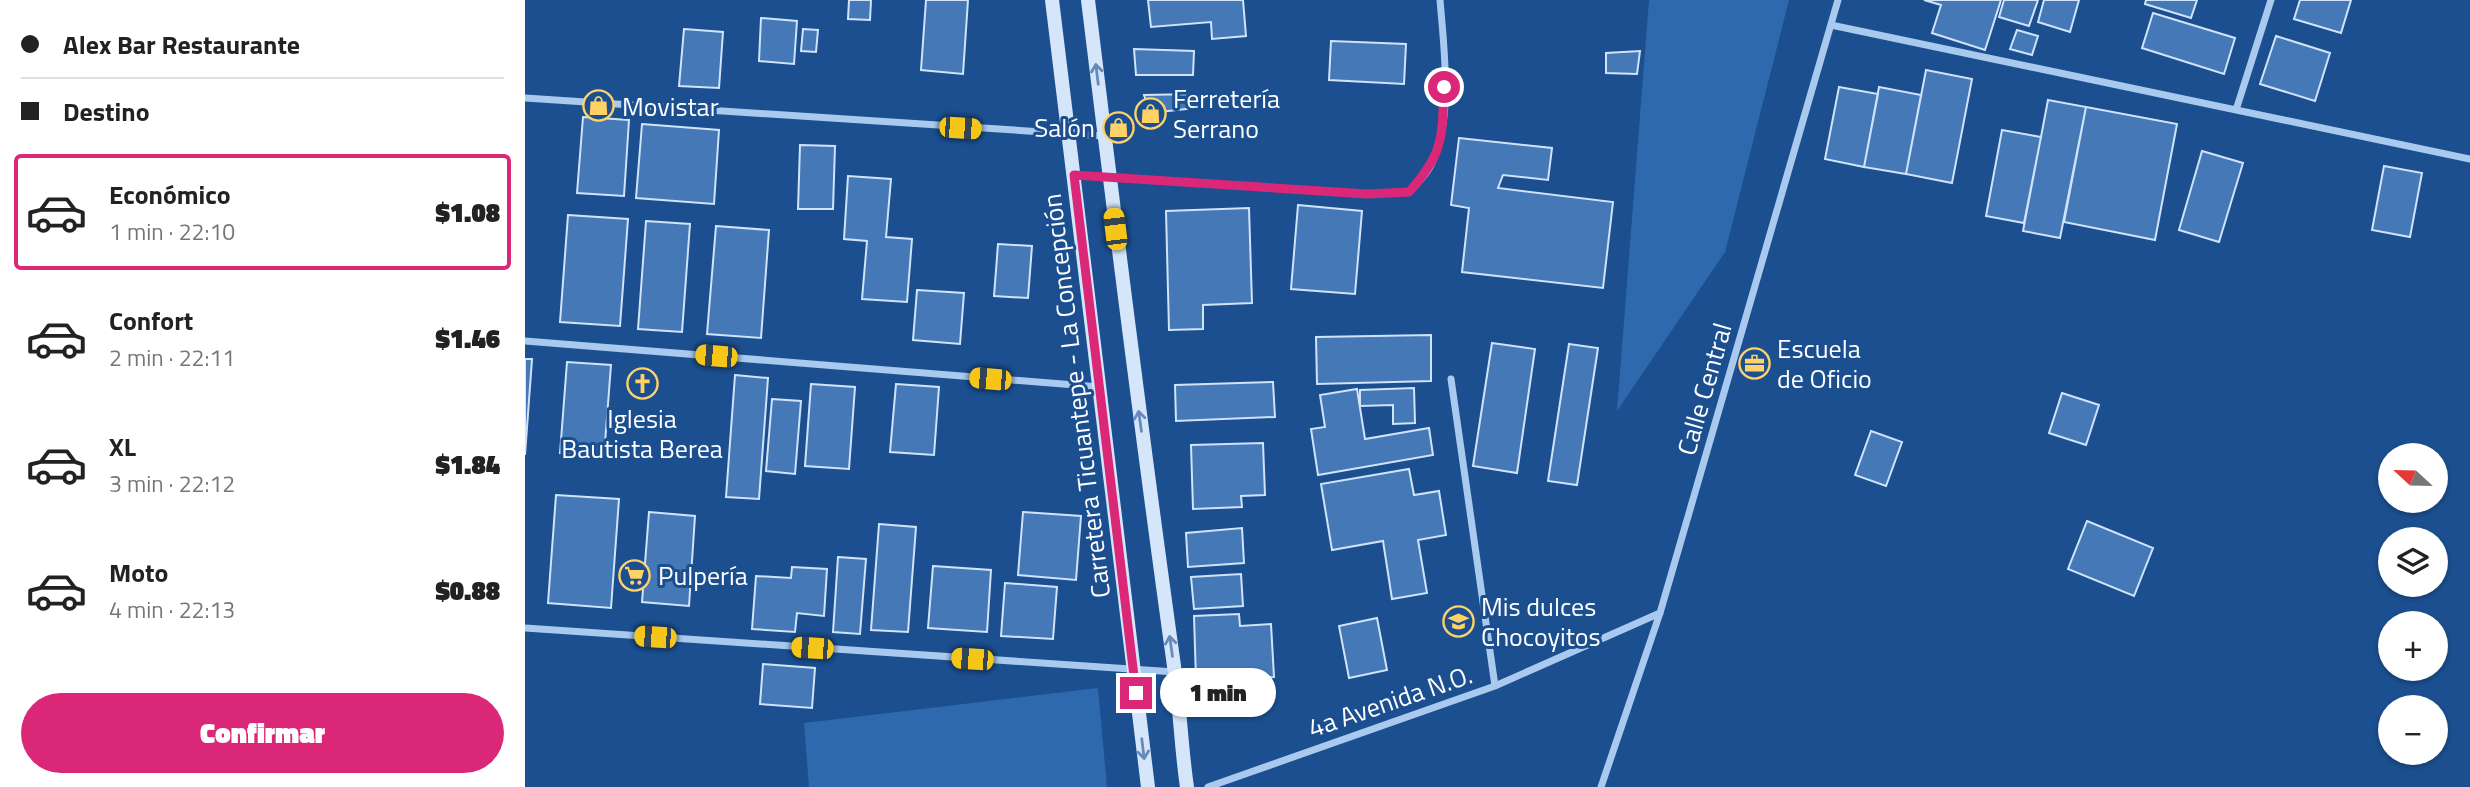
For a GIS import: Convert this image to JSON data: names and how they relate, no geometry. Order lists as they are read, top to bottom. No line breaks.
{"streets":{"main road":["Carretera Ticuantepe - La Concepción"],"street":["Calle Central","4a Avenida N.O."]},"crossings":[["Calle Central","4a Avenida N.O."]],"places":{"shop":["Movistar","Ferretería Serrano","Salón"],"office":["Escuela de Oficio"],"church":["Iglesia Bautista Berea"],"supermarket":["Pulpería"],"school or university":["Mis dulces Chocoyitos"]},"north":"left","page":{"banner":["Alex Bar Restaurante","Destino"],"list":[{"name":"Económico","note":"1 min · 22:10","value":"$1.08"},{"name":"Confort","note":"2 min · 22:11","value":"$1.46"},{"name":"XL","note":"3 min · 22:12","value":"$1.84"},{"name":"Moto","note":"4 min · 22:13","value":"$0.88"}],"map_buttons":["+","−"],"bubble":"1 min","buttons":"Confirmar"}}
